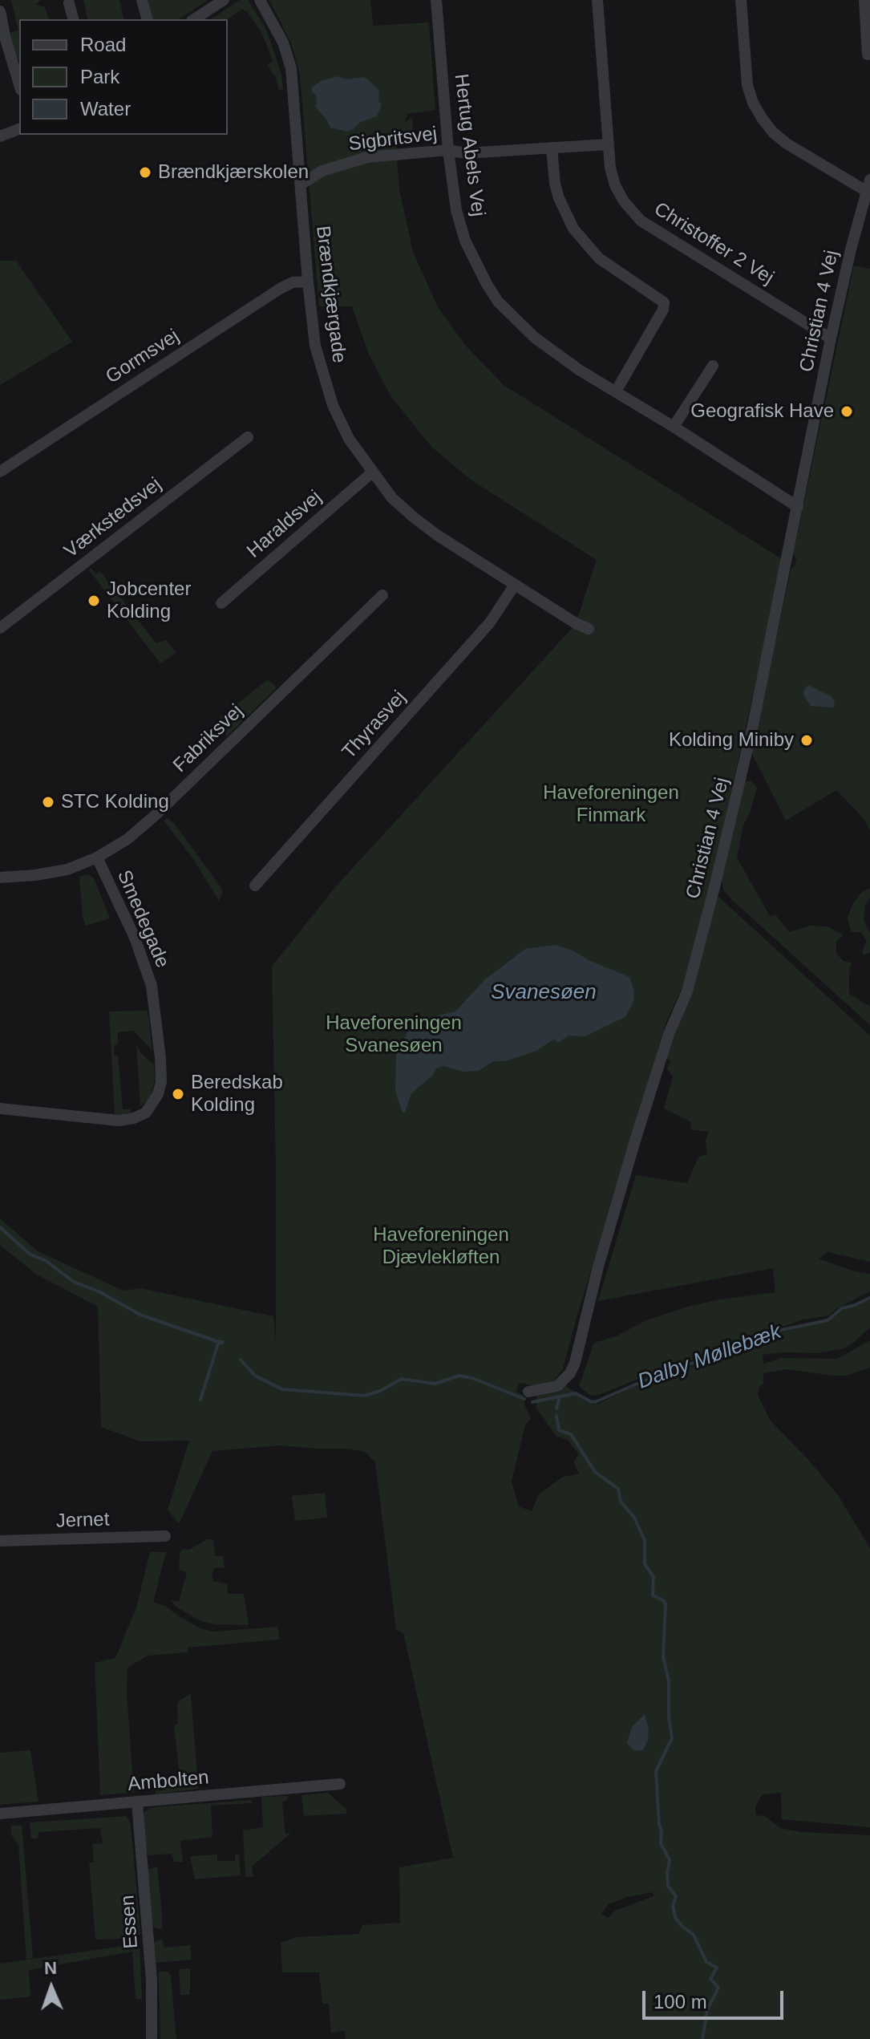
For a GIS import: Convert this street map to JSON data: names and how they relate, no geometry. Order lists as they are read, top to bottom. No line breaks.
{"streets":{"street":["Sigbritsvej","Hertug Abels Vej","Christoffer 2 Vej","Brændkjærgade","Christian 4 Vej","Gormsvej","Værkstedsvej","Haraldsvej","Thyrasvej","Fabriksvej","Smedegade","Jernet","Ambolten","Essen"]},"crossings":[["Sigbritsvej","Hertug Abels Vej"],["Sigbritsvej","Christoffer 2 Vej"],["Sigbritsvej","Brændkjærgade"],["Hertug Abels Vej","Christian 4 Vej"],["Christoffer 2 Vej","Christian 4 Vej"],["Brændkjærgade","Gormsvej"],["Brændkjærgade","Haraldsvej"],["Brændkjærgade","Thyrasvej"],["Fabriksvej","Smedegade"],["Ambolten","Essen"]],"water":["Svanesøen","Dalby Møllebæk"],"parks":["Haveforeningen Finmark","Haveforeningen Svanesøen","Haveforeningen Djævlekløften"],"places":["Brændkjærskolen","Geografisk Have","Jobcenter Kolding","Kolding Miniby","STC Kolding","Beredskab Kolding"],"legend":["Road","Park","Water"],"scale_bar":"100 m","north":"top"}
